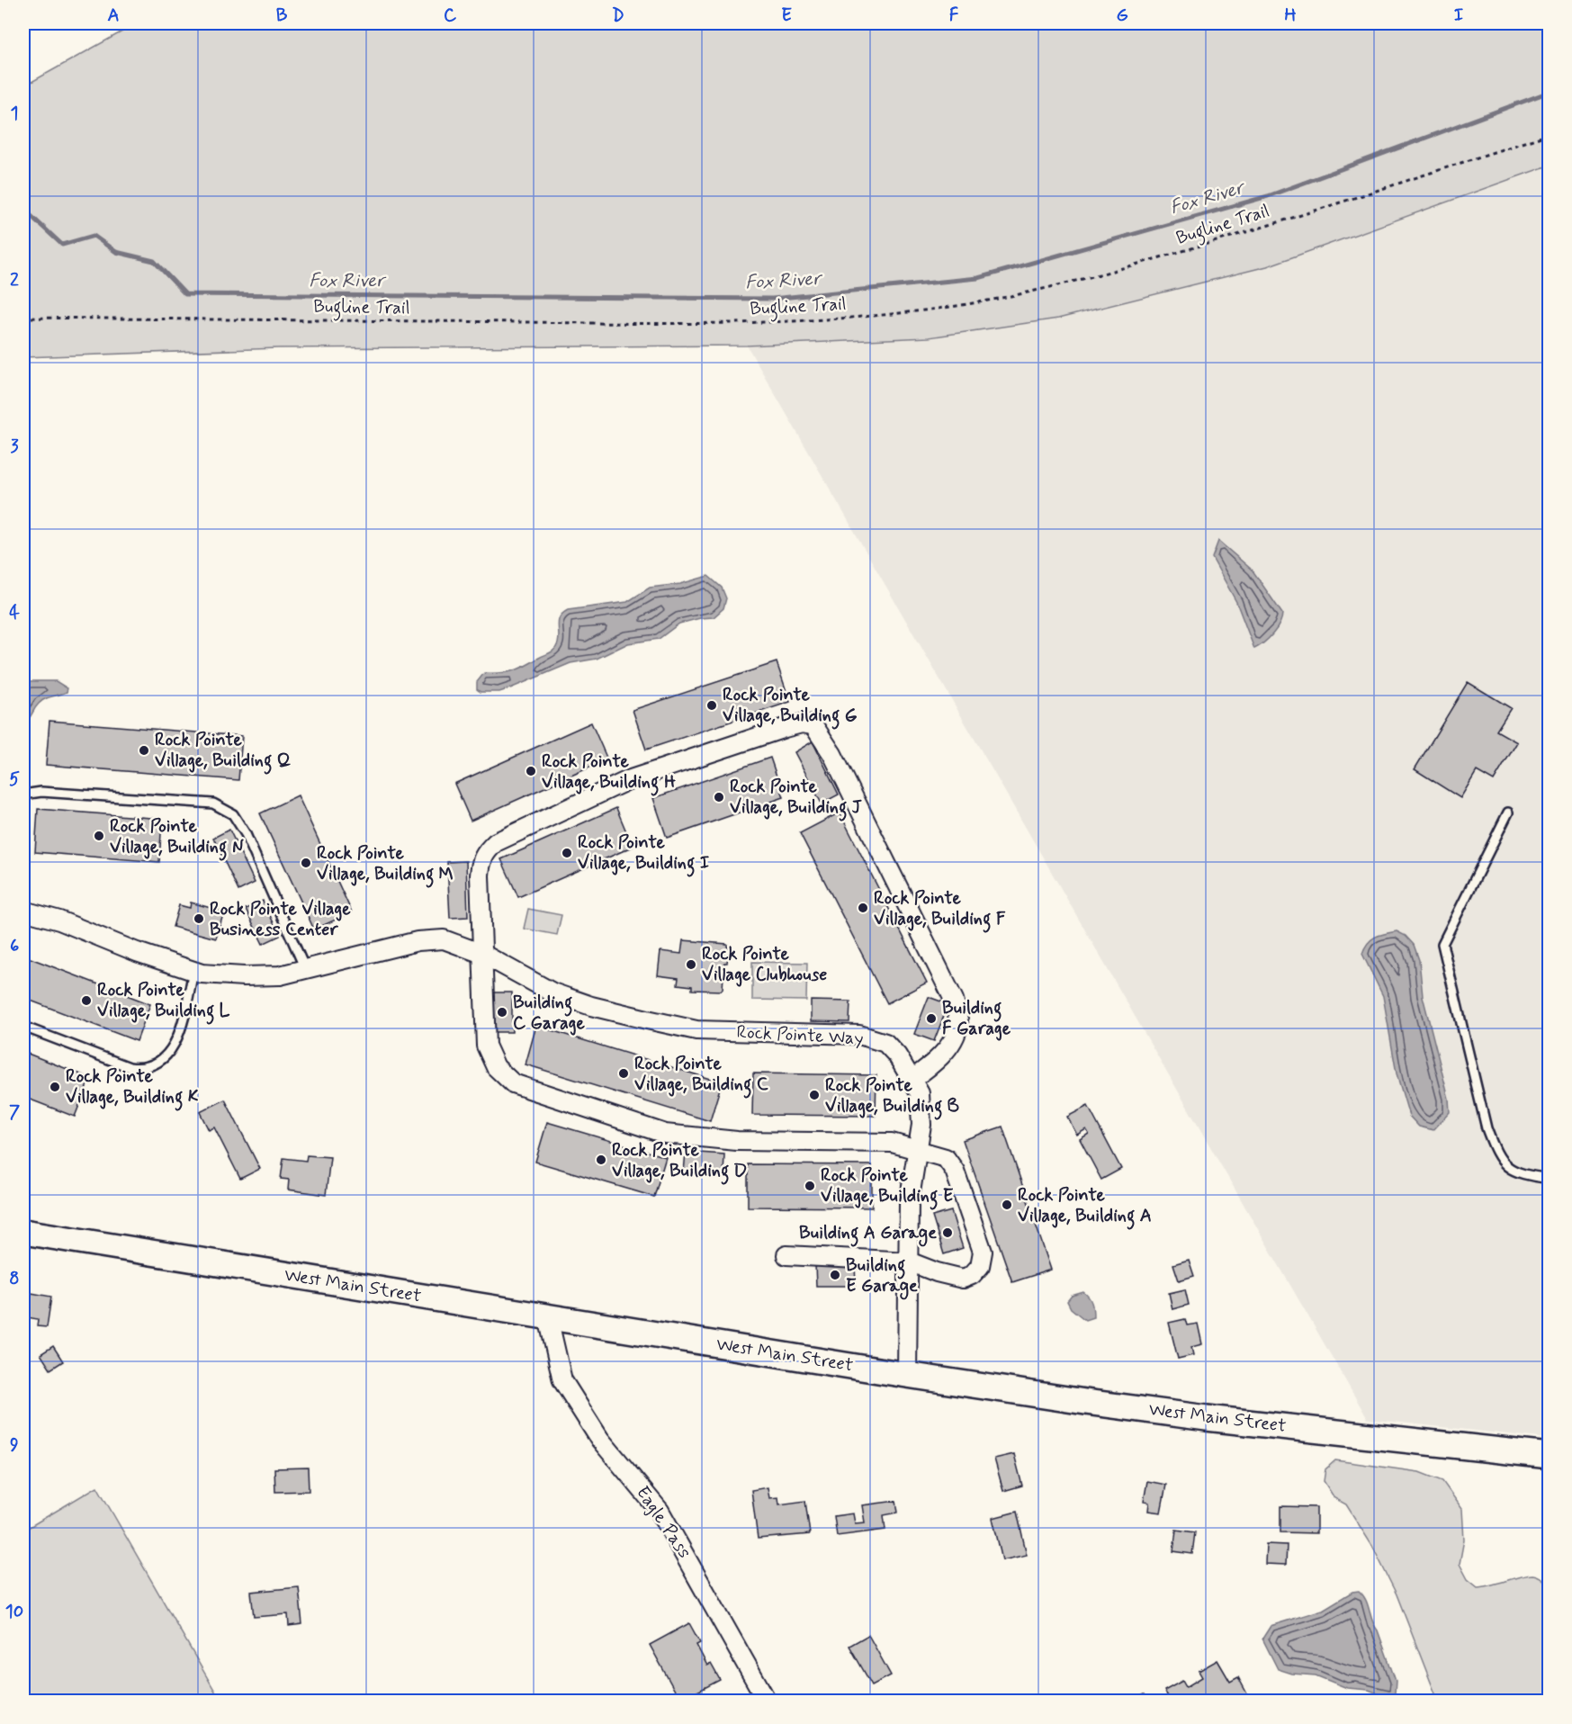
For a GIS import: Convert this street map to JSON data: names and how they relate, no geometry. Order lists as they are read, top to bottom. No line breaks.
{"streets":{"main road":["West Main Street"],"street":["Rock Pointe Way","Eagle Pass"],"path":["Bugline Trail"]},"crossings":[["Rock Pointe Way","West Main Street"],["West Main Street","Eagle Pass"]],"water":["Fox River"],"places":["Rock Pointe Village, Building G","Rock Pointe Village, Building Q","Rock Pointe Village, Building H","Rock Pointe Village, Building J","Rock Pointe Village, Building N","Rock Pointe Village, Building I","Rock Pointe Village, Building M","Rock Pointe Village, Building F","Rock Pointe Village Business Center","Rock Pointe Village Clubhouse","Rock Pointe Village, Building L","Building C Garage","Building F Garage","Rock Pointe Village, Building C","Rock Pointe Village, Building K","Rock Pointe Village, Building B","Rock Pointe Village, Building D","Rock Pointe Village, Building E","Rock Pointe Village, Building A","Building A Garage","Building E Garage"],"grid":{"columns":["A","B","C","D","E","F","G","H","I"],"rows":["1","2","3","4","5","6","7","8","9","10"]}}
